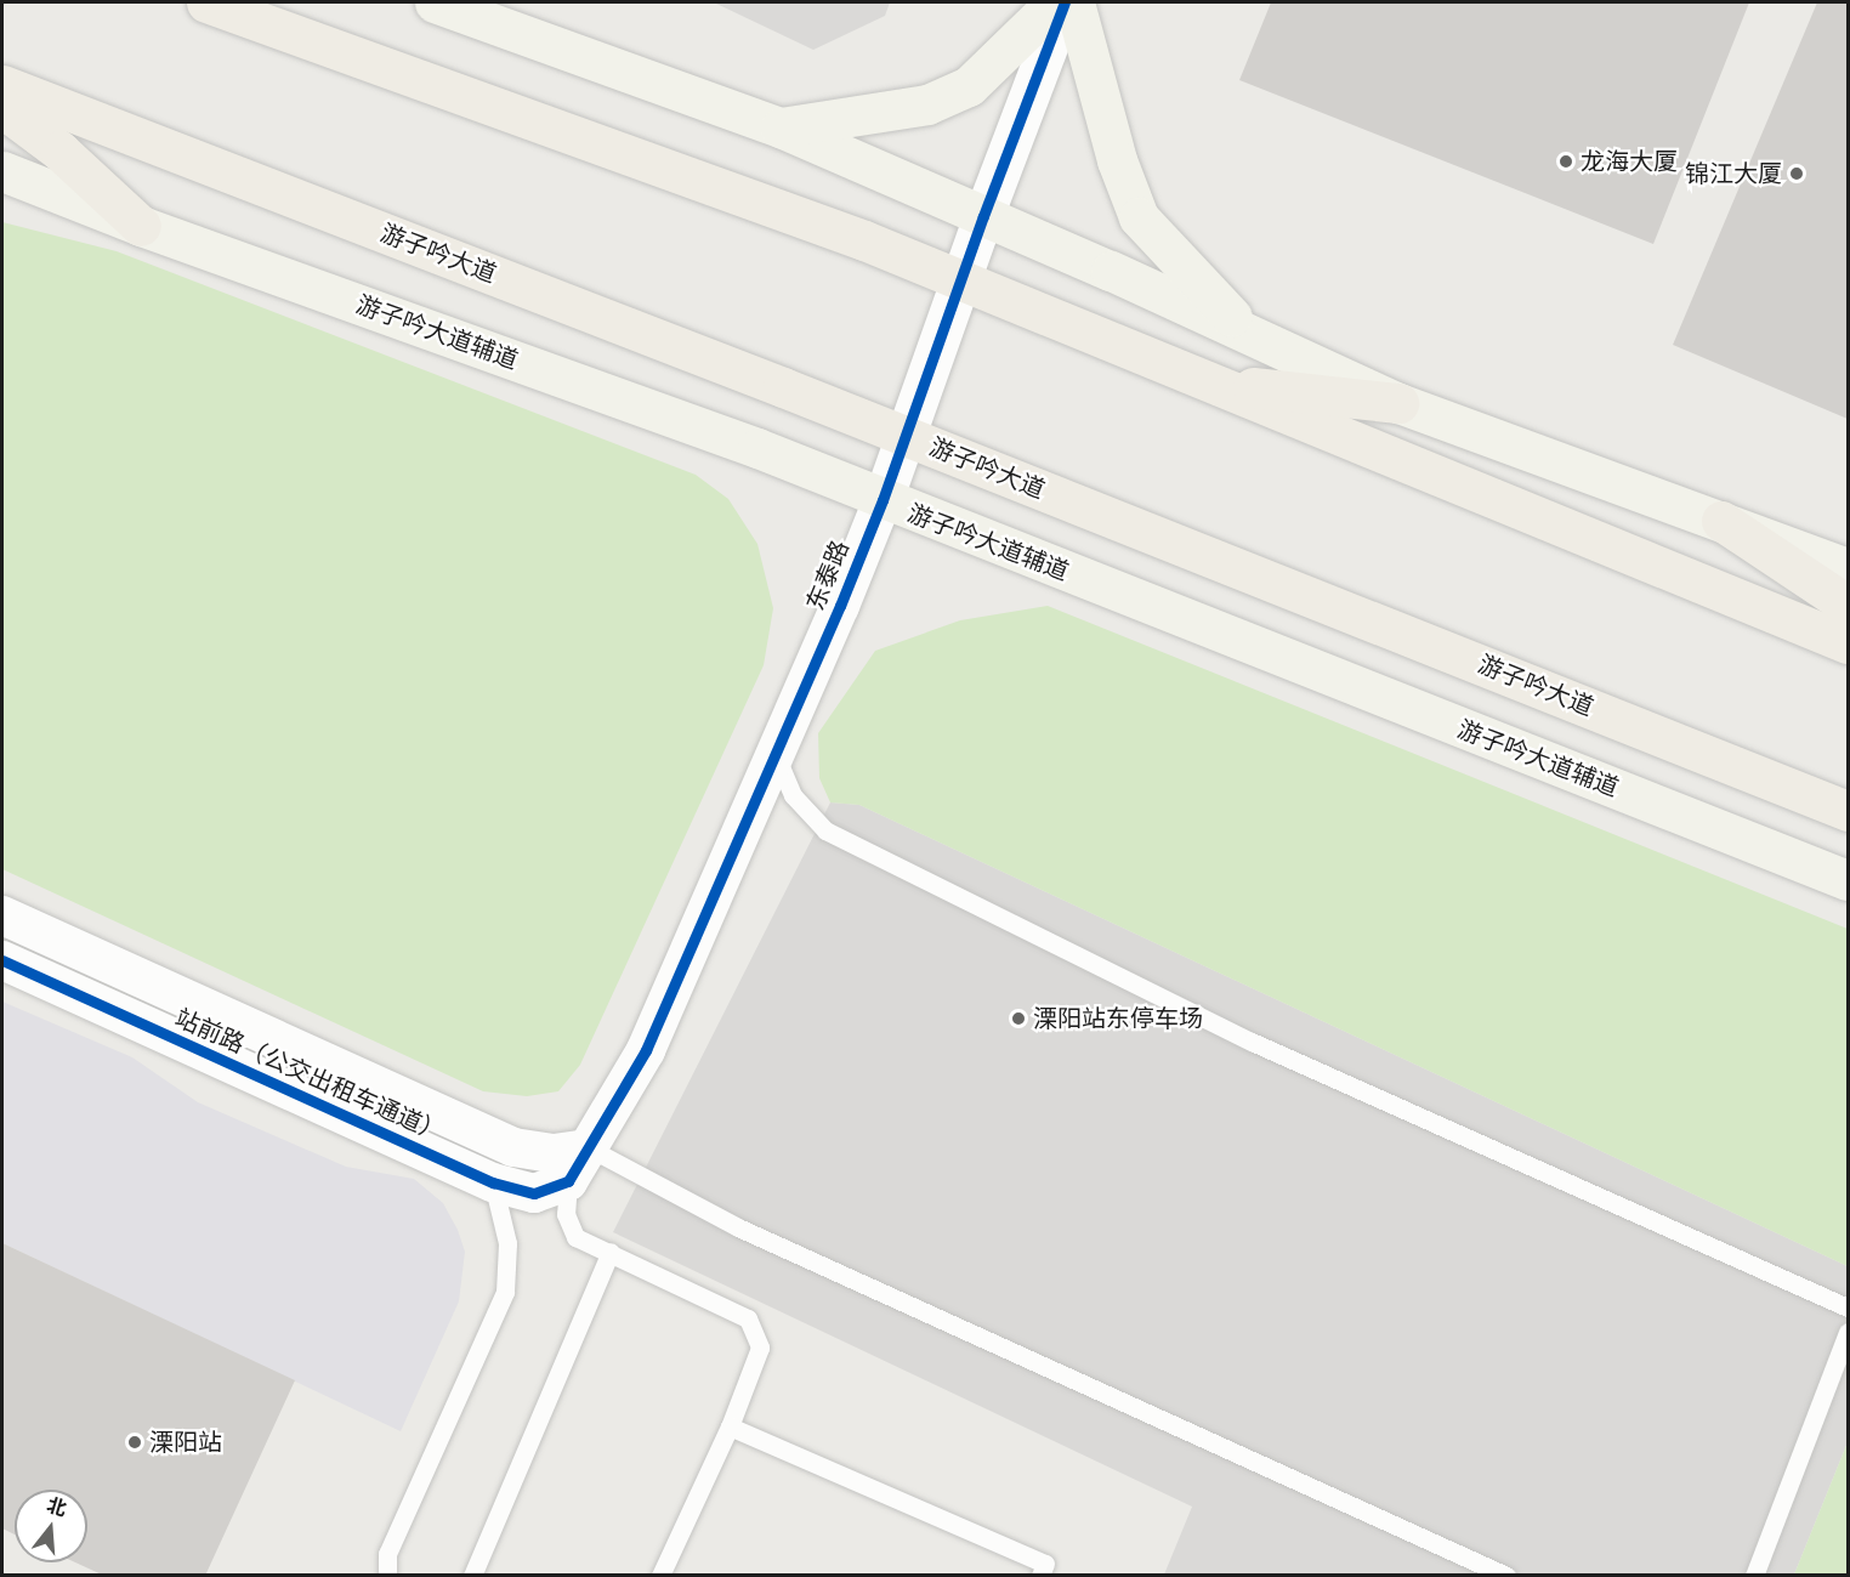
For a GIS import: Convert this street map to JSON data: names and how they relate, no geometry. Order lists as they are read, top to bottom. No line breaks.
{"streets":{"main road":["游子吟大道","游子吟大道辅道"],"street":["东泰路","站前路（公交出租车通道）"]},"crossings":[["游子吟大道","东泰路"],["游子吟大道辅道","东泰路"]],"places":["龙海大厦","锦江大厦","溧阳站东停车场","溧阳站"],"north":"top"}
